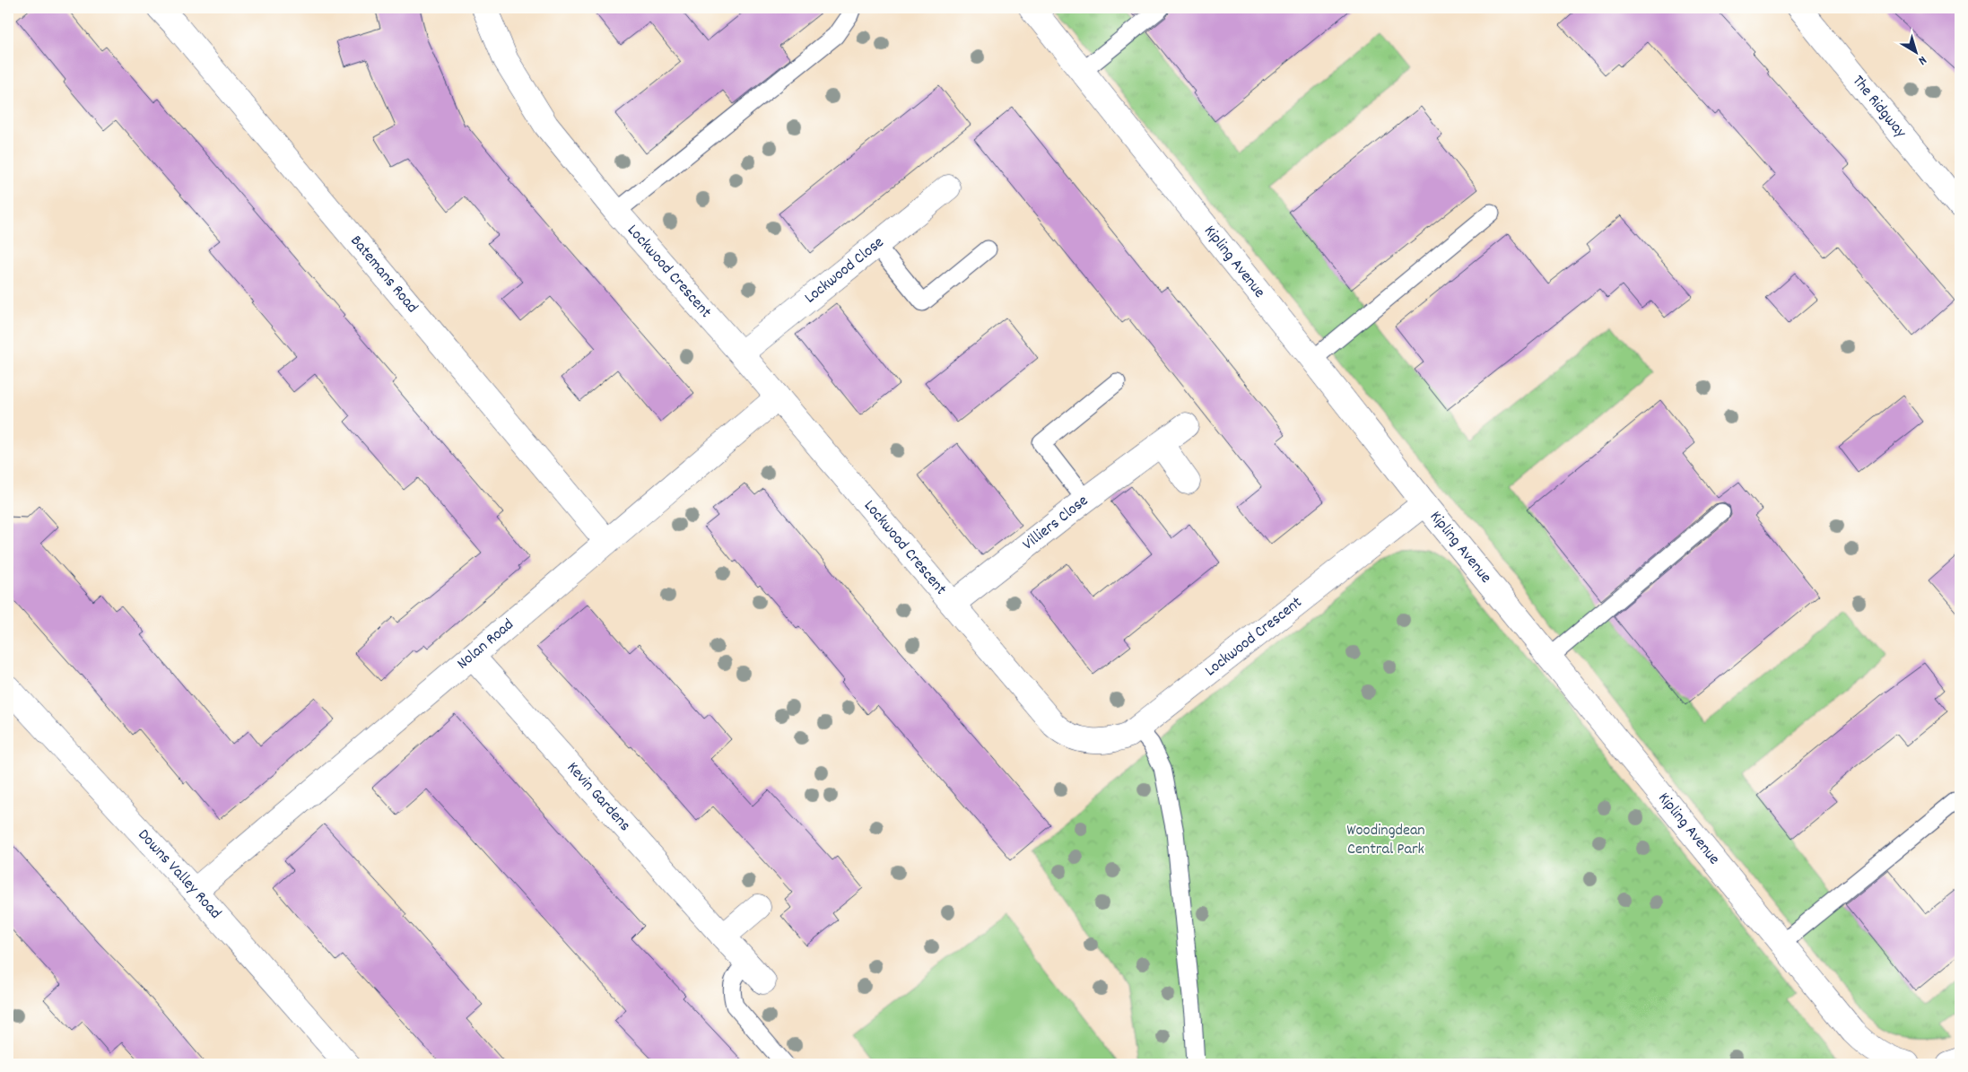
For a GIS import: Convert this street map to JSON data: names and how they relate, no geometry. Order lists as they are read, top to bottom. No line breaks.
{"streets":{"street":["The Ridgway","Kipling Avenue","Lockwood Close","Lockwood Crescent","Batemans Road","Villiers Close","Nolan Road","Kevin Gardens","Downs Valley Road"]},"crossings":[["Kipling Avenue","Lockwood Crescent"],["Lockwood Close","Lockwood Crescent"],["Lockwood Crescent","Villiers Close"],["Lockwood Crescent","Nolan Road"],["Batemans Road","Nolan Road"],["Nolan Road","Kevin Gardens"],["Nolan Road","Downs Valley Road"]],"parks":["Woodingdean Central Park"],"north":"bottom right"}
